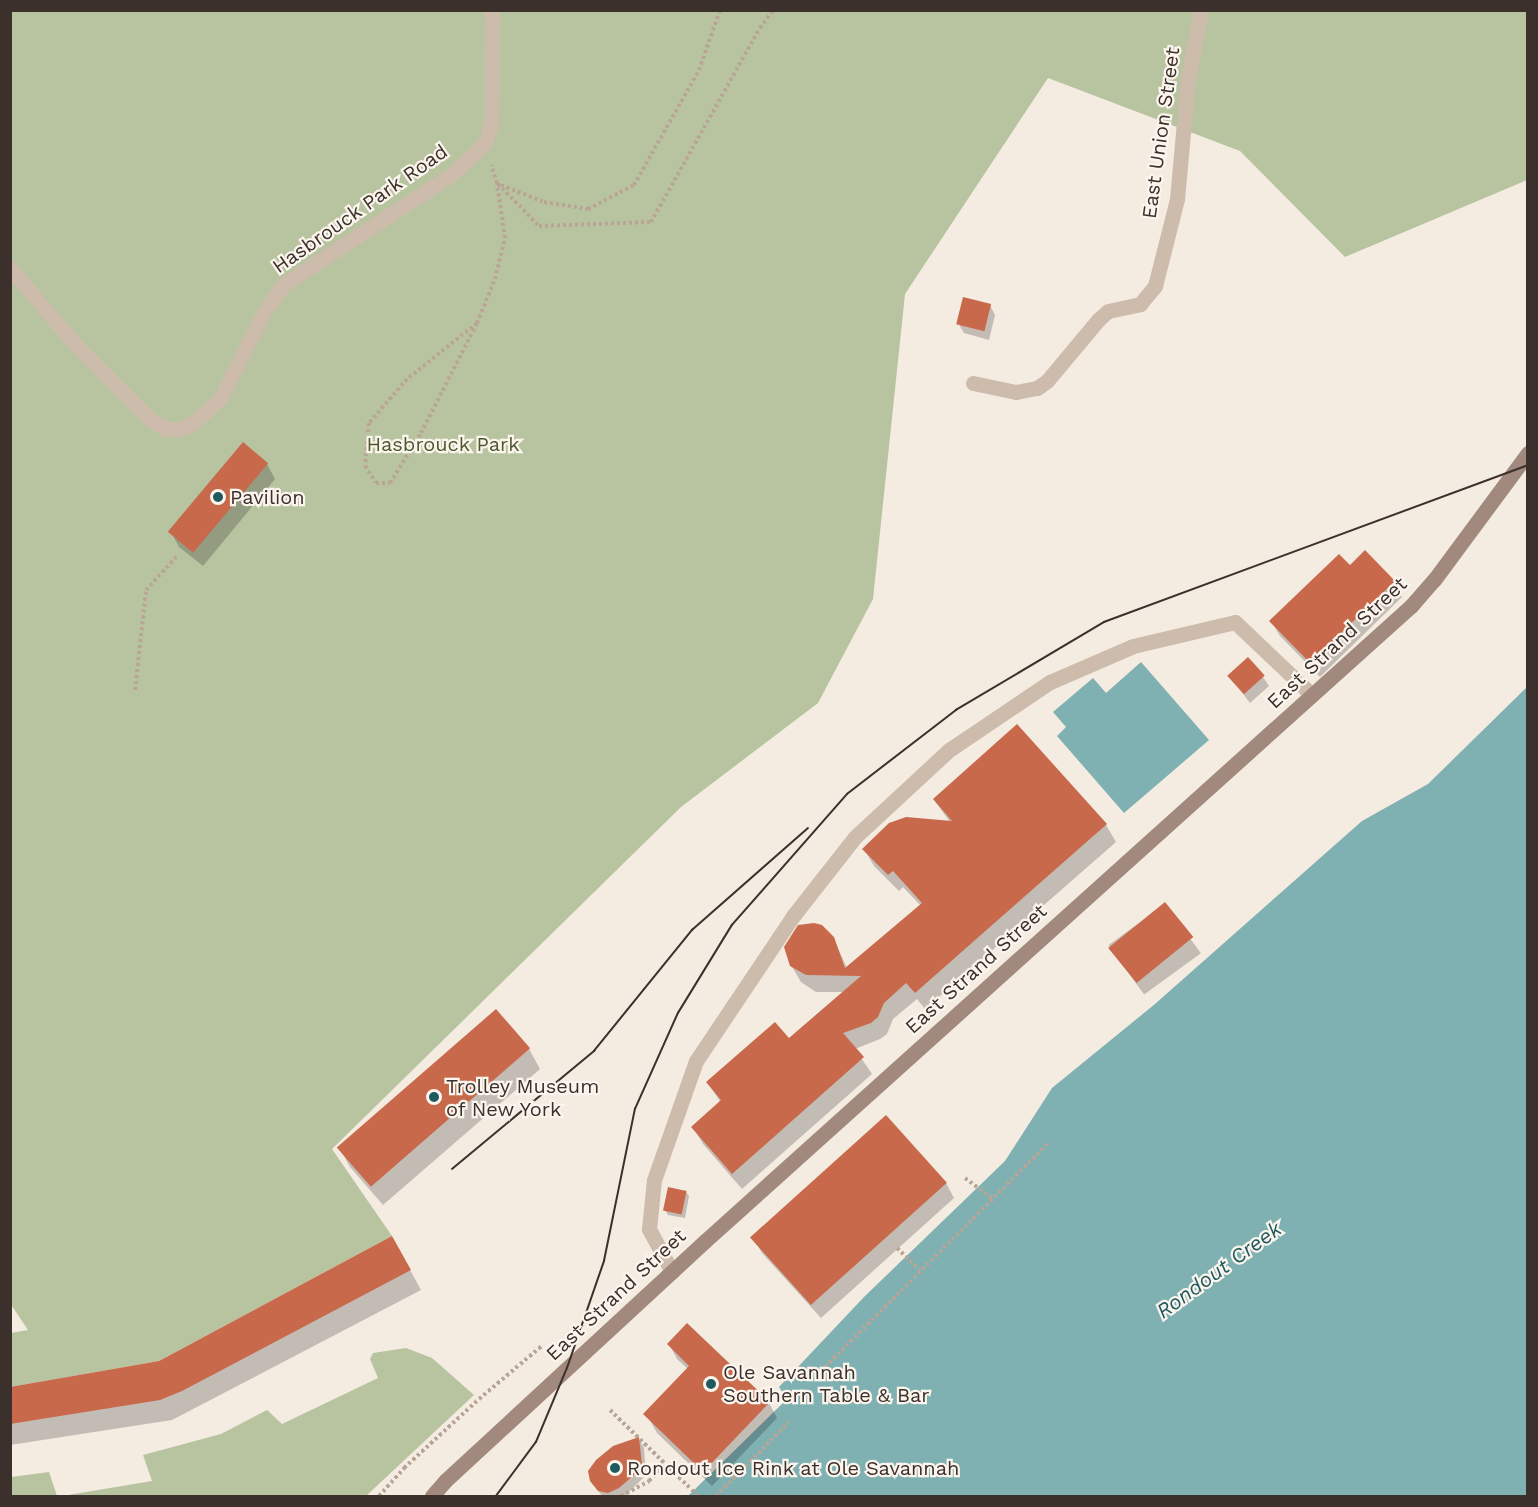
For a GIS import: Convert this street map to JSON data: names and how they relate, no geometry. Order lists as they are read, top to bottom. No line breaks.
{"streets":{"street":["East Union Street","Hasbrouck Park Road","East Strand Street"]},"water":["Rondout Creek"],"parks":["Hasbrouck Park"],"places":["Pavilion","Trolley Museum of New York","Ole Savannah Southern Table & Bar","Rondout Ice Rink at Ole Savannah"]}
